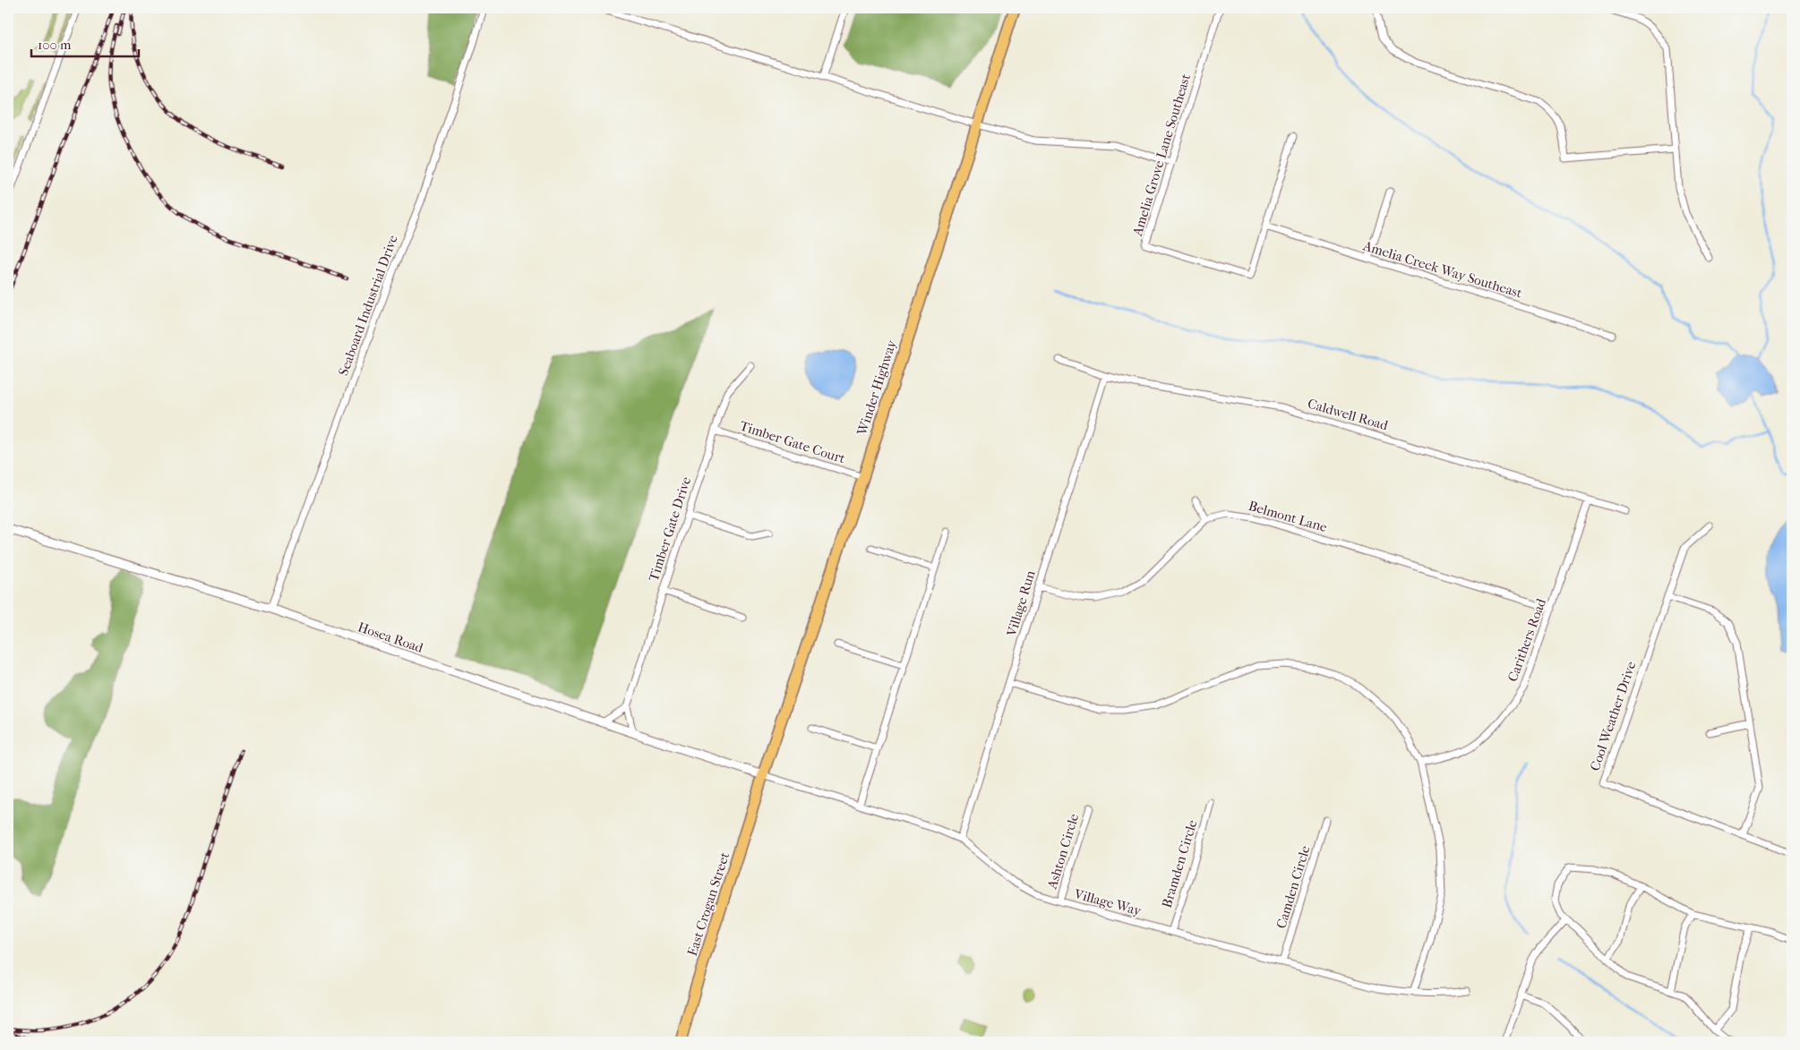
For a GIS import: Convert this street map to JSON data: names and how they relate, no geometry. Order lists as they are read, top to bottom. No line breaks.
{"streets":{"main road":["Winder Highway","East Crogan Street"],"street":["Amelia Grove Lane Southeast","Amelia Creek Way Southeast","Seaboard Industrial Drive","Caldwell Road","Timber Gate Court","Belmont Lane","Timber Gate Drive","Village Run","Hosea Road","Carithers Road","Cool Weather Drive","Ashton Circle","Bramden Circle","Camden Circle","Village Way"]},"crossings":[["Amelia Grove Lane Southeast","Amelia Creek Way Southeast"],["Seaboard Industrial Drive","Hosea Road"],["Winder Highway","Timber Gate Court"],["Winder Highway","Hosea Road"],["Winder Highway","Village Way"],["Winder Highway","East Crogan Street"],["Caldwell Road","Village Run"],["Caldwell Road","Carithers Road"],["Timber Gate Court","Timber Gate Drive"],["Belmont Lane","Carithers Road"],["Village Run","Village Way"],["Hosea Road","Village Way"],["Hosea Road","East Crogan Street"],["Ashton Circle","Village Way"],["Bramden Circle","Village Way"],["Camden Circle","Village Way"],["Village Way","East Crogan Street"]],"scale_bar":"100 m"}
